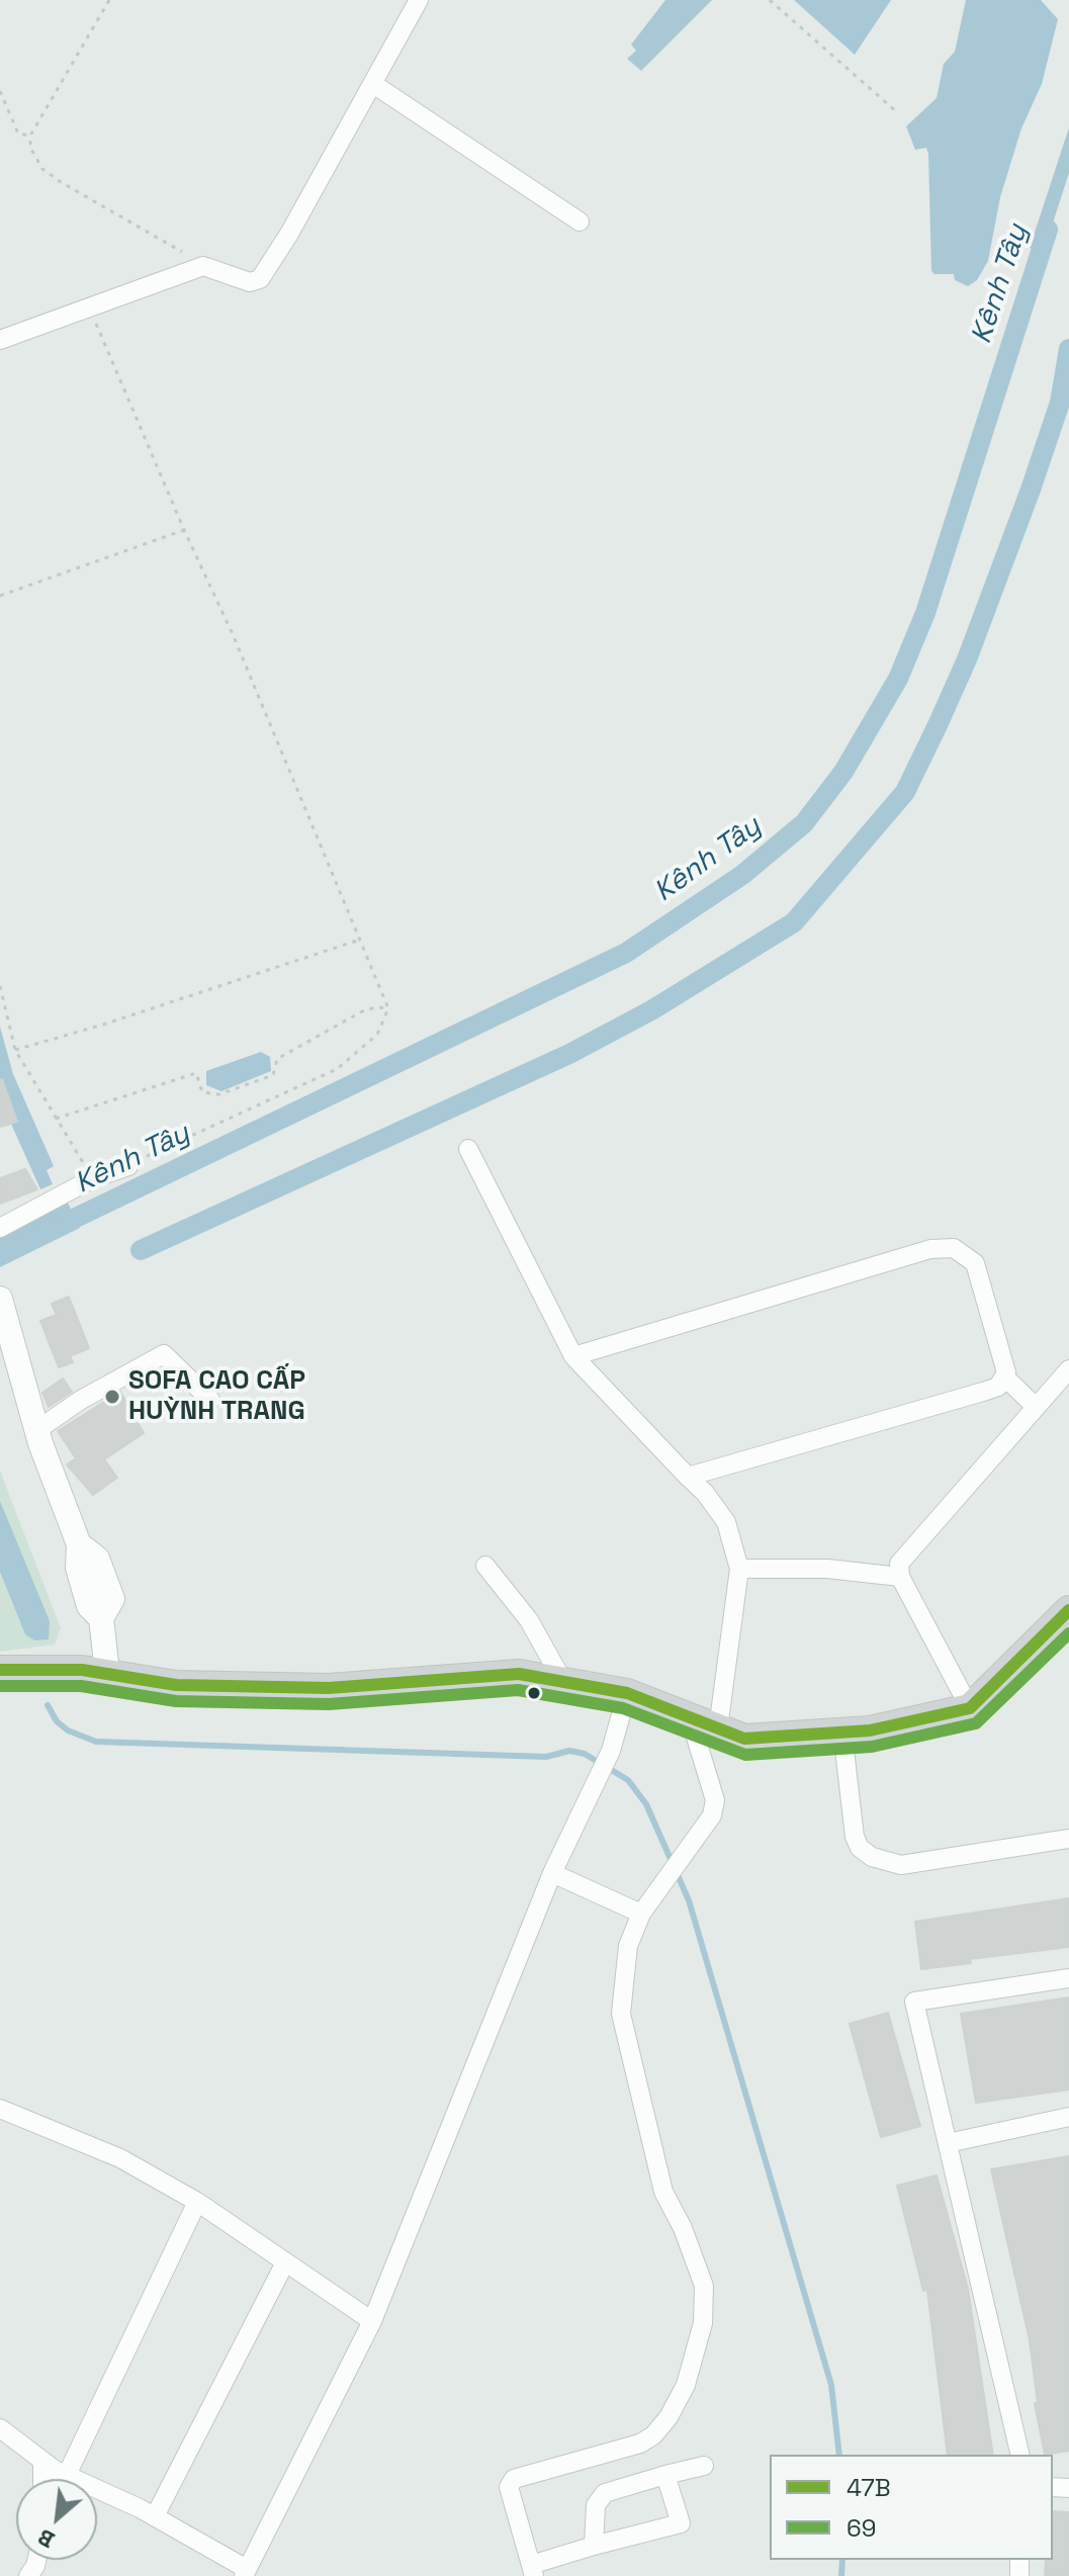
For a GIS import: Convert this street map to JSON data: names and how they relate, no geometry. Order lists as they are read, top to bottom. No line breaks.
{"water":["Kênh Tây"],"places":["SOFA CAO CẤP HUỲNH TRANG"],"lines":["transit line 47B","transit line 69"],"legend":["47B","69"],"north":"bottom left"}
